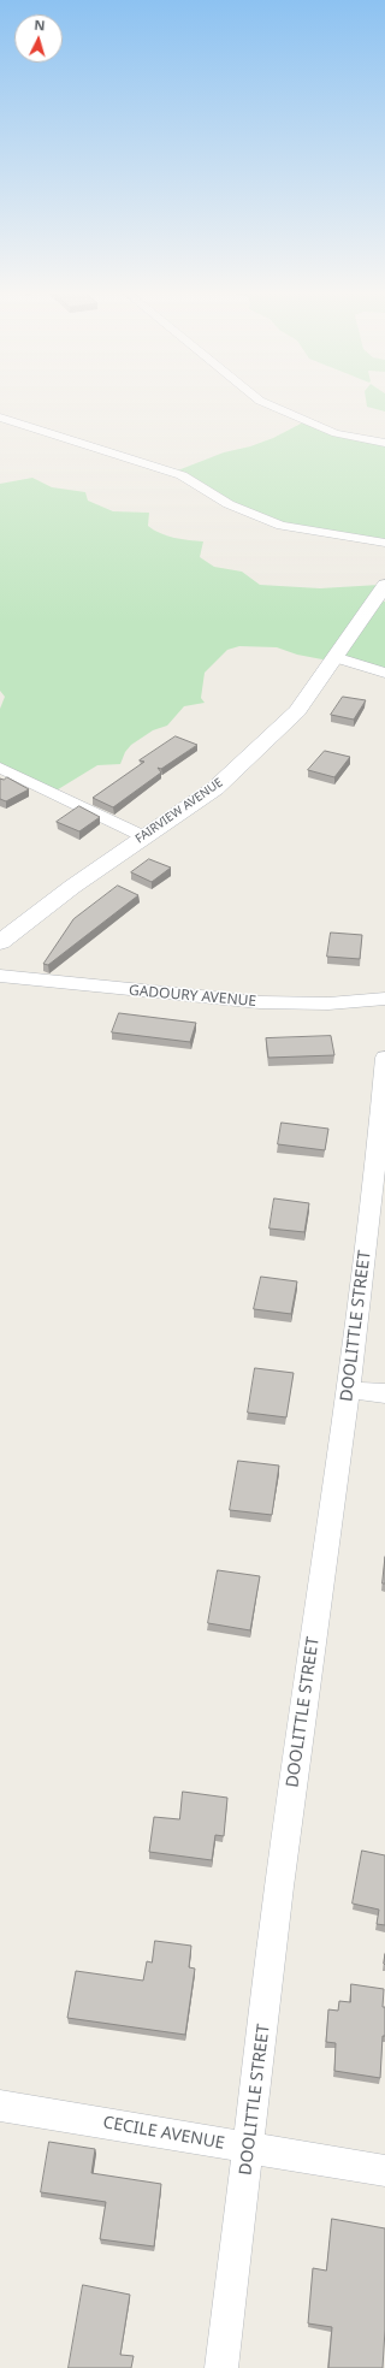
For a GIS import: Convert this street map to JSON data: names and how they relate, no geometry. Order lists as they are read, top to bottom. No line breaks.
{"streets":{"main road":["FAIRVIEW AVENUE"],"street":["GADOURY AVENUE","DOOLITTLE STREET","CECILE AVENUE"]},"crossings":[["DOOLITTLE STREET","CECILE AVENUE"]],"north":"top"}
